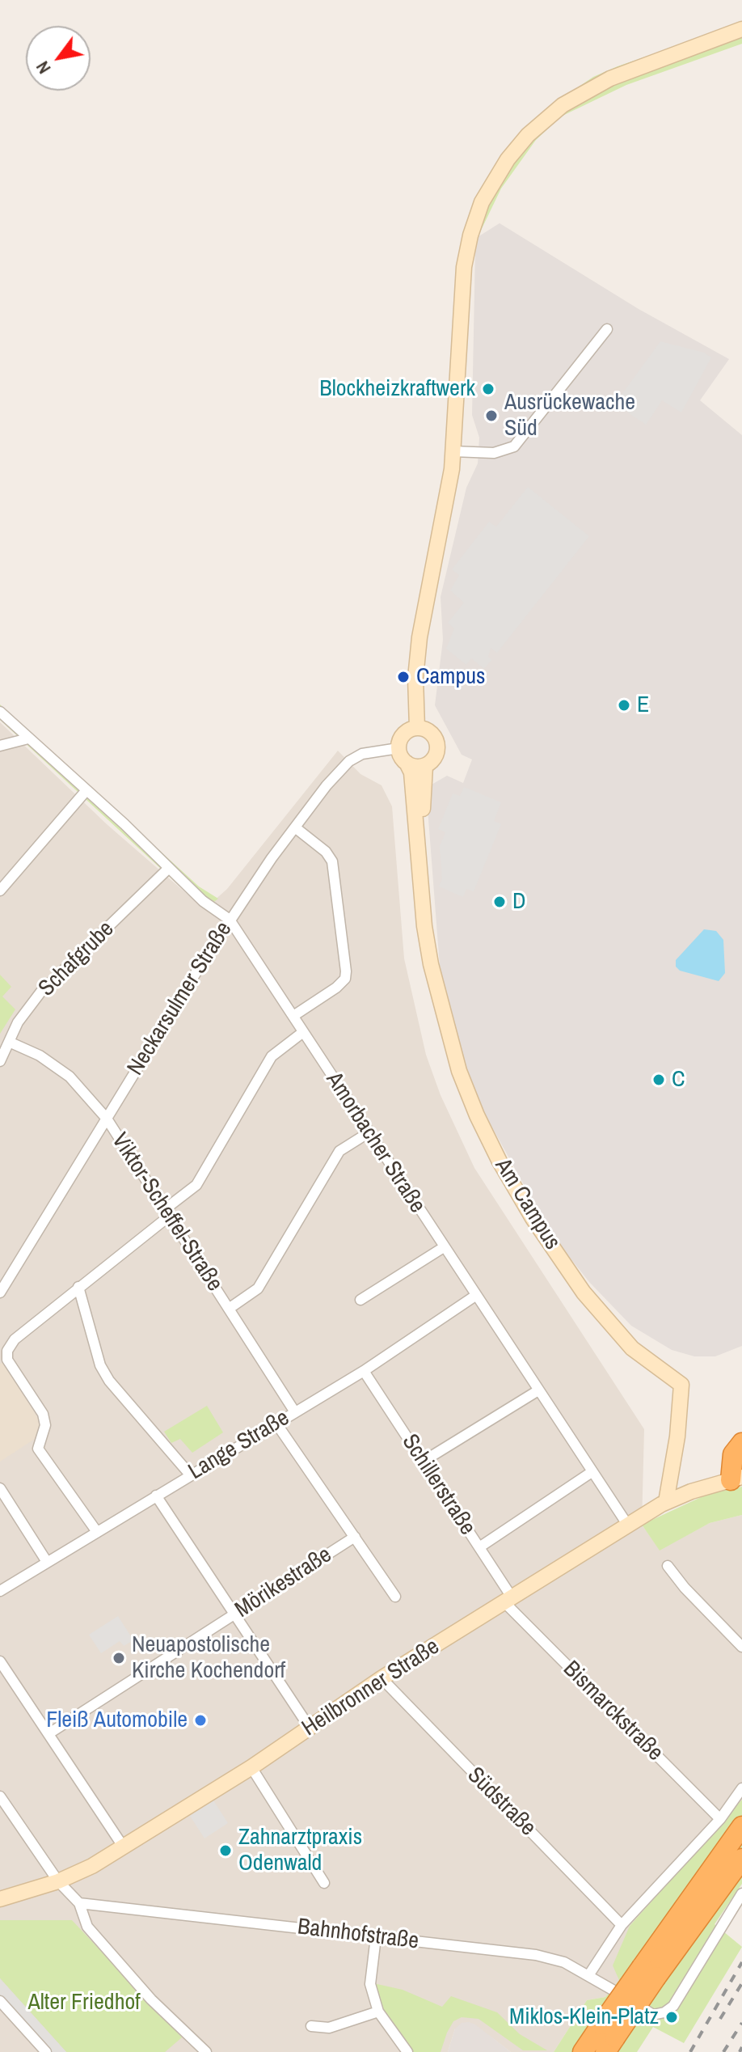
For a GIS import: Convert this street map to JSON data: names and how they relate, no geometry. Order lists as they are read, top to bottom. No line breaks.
{"streets":{"street":["Schafgrube","Neckarsulmer Straße","Amorbacher Straße","Am Campus","Viktor-Scheffel-Straße","Lange Straße","Schillerstraße","Mörikestraße","Heilbronner Straße","Bismarckstraße","Südstraße","Bahnhofstraße"]},"crossings":[["Schafgrube","Amorbacher Straße"],["Schafgrube","Viktor-Scheffel-Straße"],["Neckarsulmer Straße","Amorbacher Straße"],["Neckarsulmer Straße","Am Campus"],["Neckarsulmer Straße","Viktor-Scheffel-Straße"],["Amorbacher Straße","Lange Straße"],["Amorbacher Straße","Heilbronner Straße"],["Am Campus","Heilbronner Straße"],["Viktor-Scheffel-Straße","Lange Straße"],["Lange Straße","Schillerstraße"],["Lange Straße","Mörikestraße"],["Schillerstraße","Heilbronner Straße"],["Schillerstraße","Bismarckstraße"],["Heilbronner Straße","Bismarckstraße"],["Heilbronner Straße","Südstraße"]],"parks":["Alter Friedhof"],"places":["Blockheizkraftwerk","Ausrückewache Süd","Campus","E","D","C","Neuapostolische Kirche Kochendorf","Fleiß Automobile","Zahnarztpraxis Odenwald","Miklos-Klein-Platz"],"north":"bottom left"}
